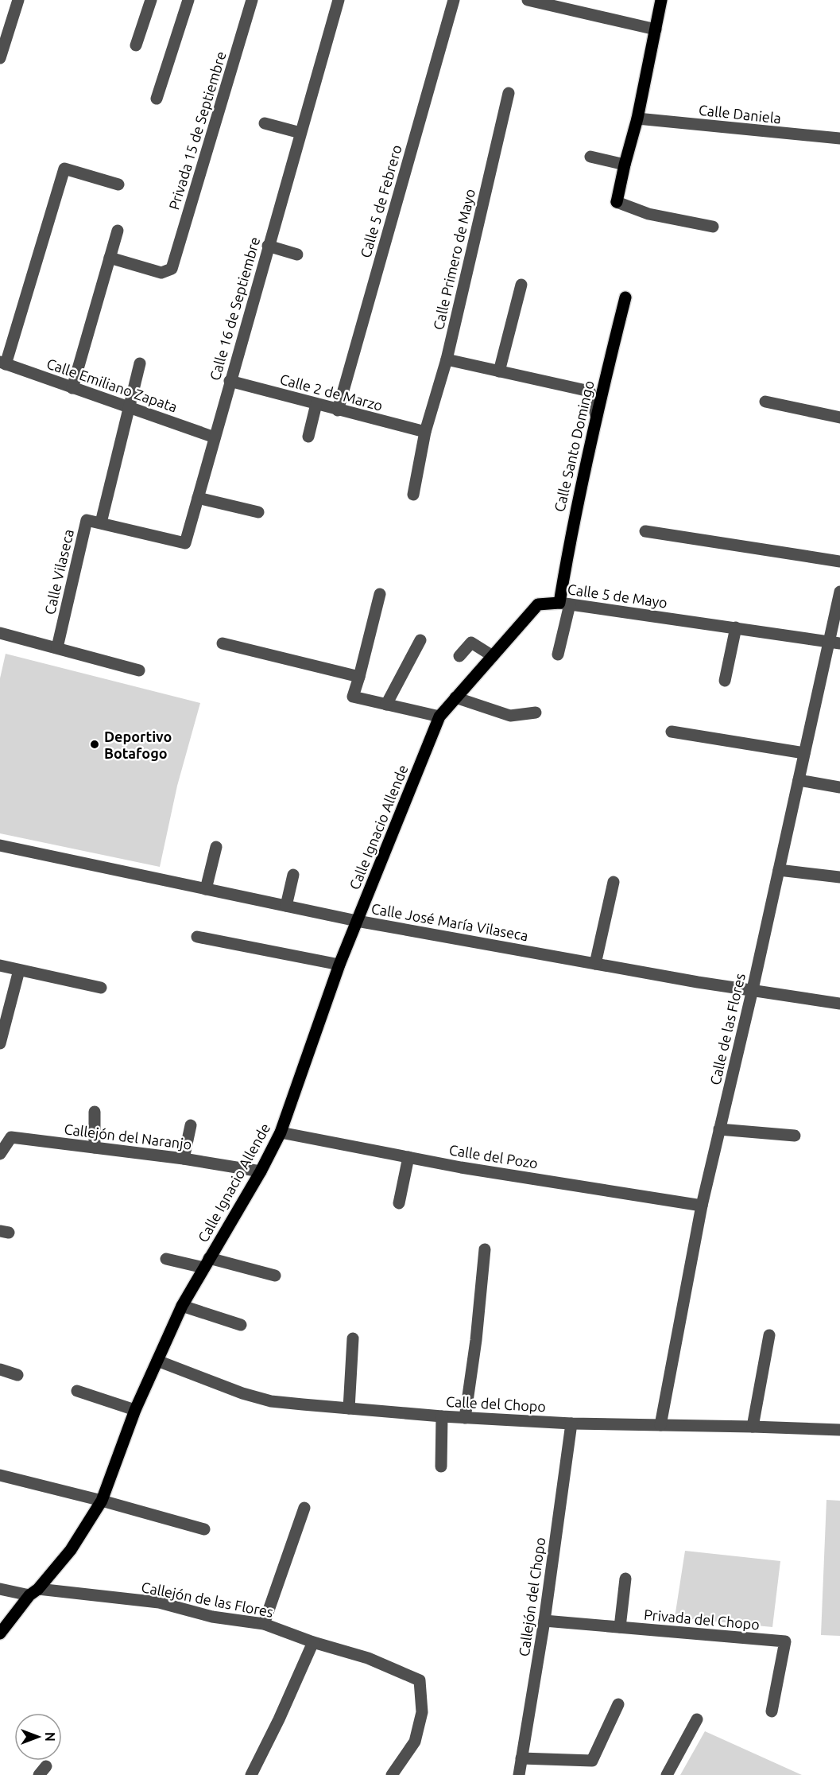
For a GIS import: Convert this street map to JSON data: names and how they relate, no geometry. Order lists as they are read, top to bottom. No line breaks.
{"streets":{"main road":["Calle Santo Domingo","Calle 5 de Mayo","Calle Ignacio Allende"],"street":["Calle Daniela","Privada 15 de Septiembre","Calle 5 de Febrero","Calle Primero de Mayo","Calle 16 de Septiembre","Calle Emiliano Zapata","Calle 2 de Marzo","Calle Vilaseca","Calle José María Vilaseca","Calle de las Flores","Callejón del Naranjo","Calle del Pozo","Calle del Chopo","Callejón del Chopo","Callejón de las Flores","Privada del Chopo"]},"crossings":[["Calle 5 de Febrero","Calle 2 de Marzo"],["Calle Primero de Mayo","Calle 2 de Marzo"],["Calle 16 de Septiembre","Calle Emiliano Zapata"],["Calle 16 de Septiembre","Calle 2 de Marzo"],["Calle 16 de Septiembre","Calle Vilaseca"],["Calle Santo Domingo","Calle 5 de Mayo"],["Calle 5 de Mayo","Calle Ignacio Allende"],["Calle 5 de Mayo","Calle de las Flores"],["Calle Ignacio Allende","Calle José María Vilaseca"],["Calle Ignacio Allende","Callejón del Naranjo"],["Calle Ignacio Allende","Calle del Pozo"],["Calle Ignacio Allende","Calle del Chopo"],["Calle Ignacio Allende","Callejón de las Flores"],["Calle José María Vilaseca","Calle de las Flores"],["Calle de las Flores","Calle del Pozo"],["Calle de las Flores","Calle del Chopo"],["Calle del Chopo","Callejón del Chopo"],["Callejón del Chopo","Privada del Chopo"]],"places":["Deportivo Botafogo"],"north":"right"}
